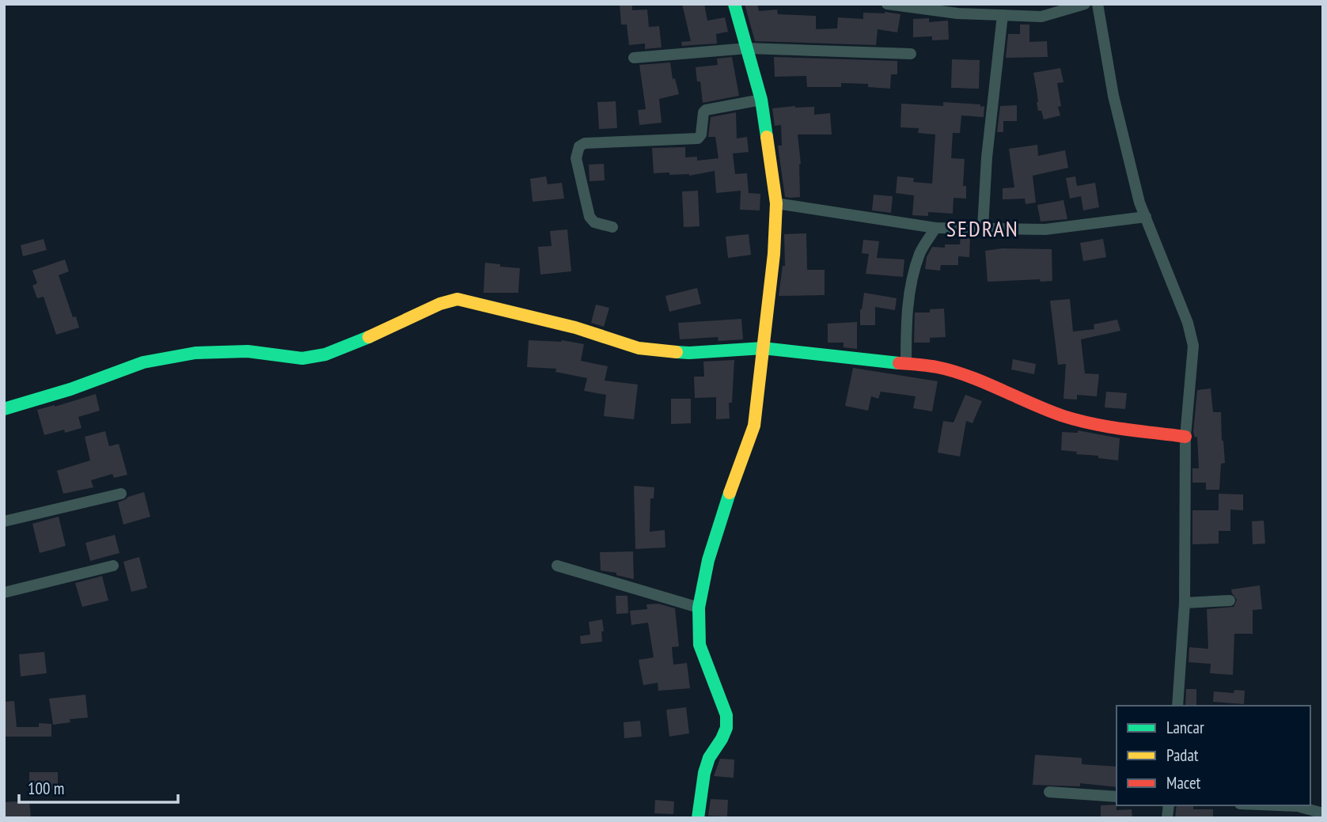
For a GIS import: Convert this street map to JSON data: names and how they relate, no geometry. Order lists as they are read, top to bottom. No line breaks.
{"districts":["SEDRAN"],"legend":["Lancar","Padat","Macet"],"scale_bar":"100 m"}
